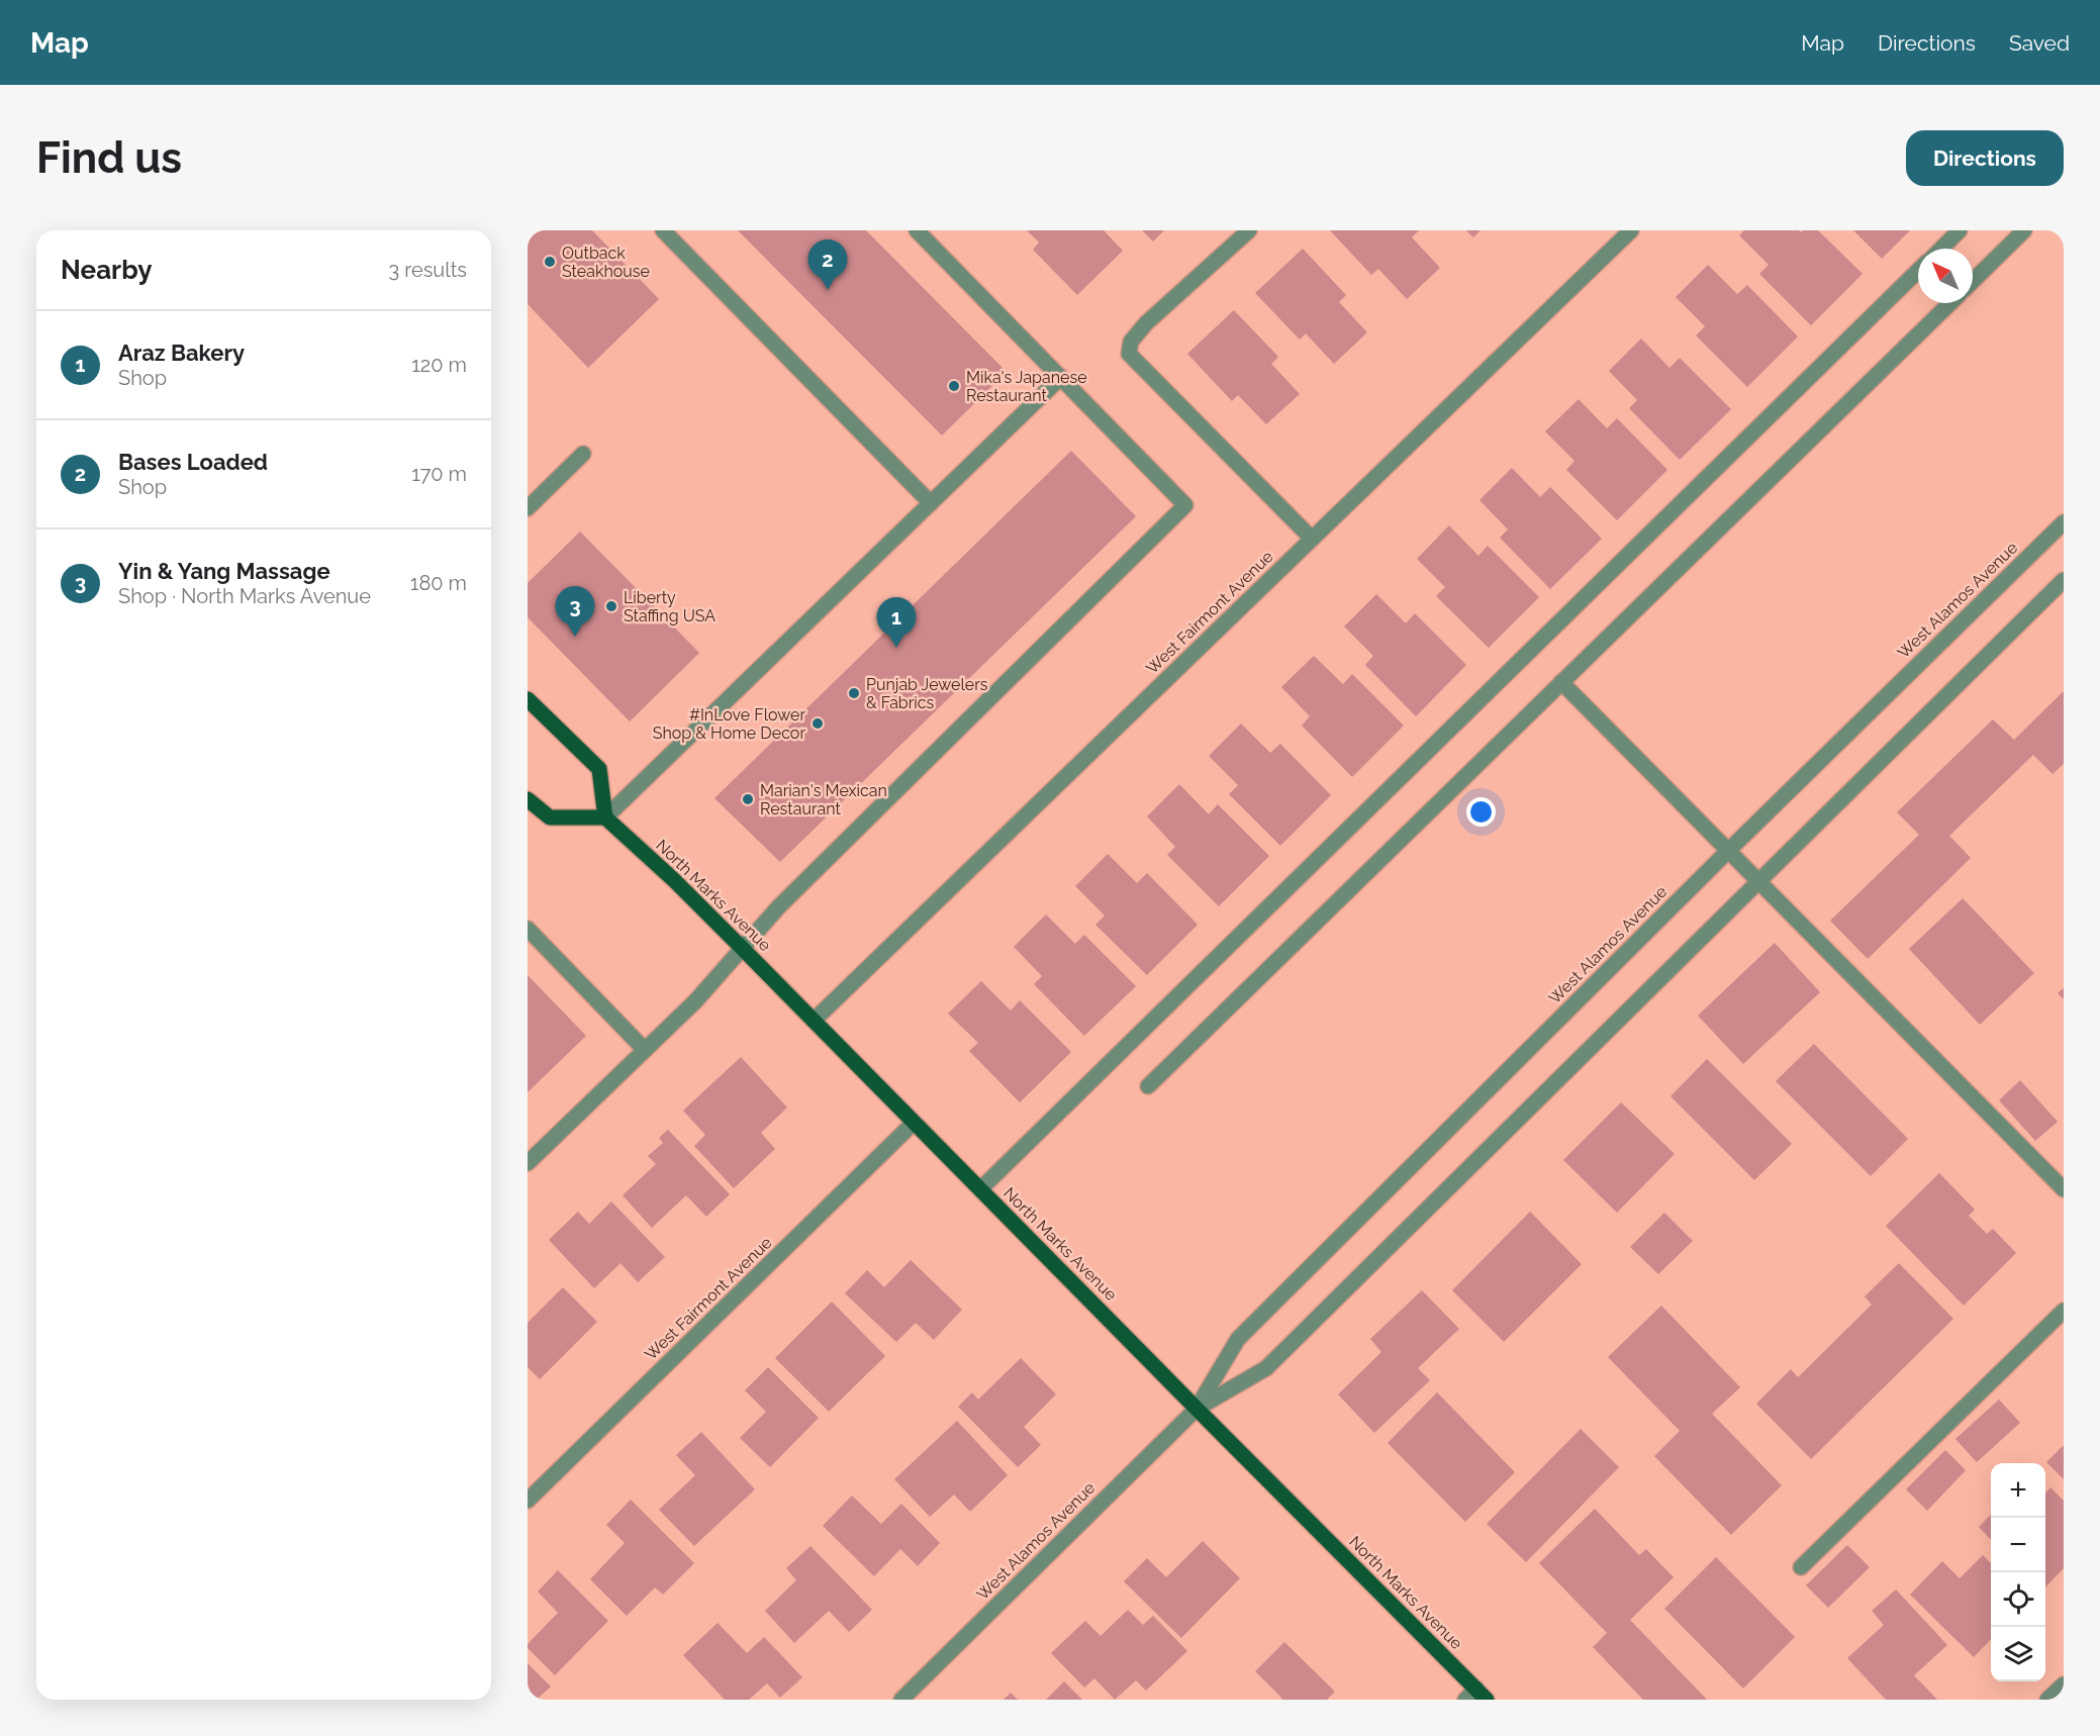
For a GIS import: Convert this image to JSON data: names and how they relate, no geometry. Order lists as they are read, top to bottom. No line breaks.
{"streets":{"main road":["North Marks Avenue"],"street":["West Alamos Avenue","West Fairmont Avenue"]},"crossings":[["West Alamos Avenue","North Marks Avenue"],["West Fairmont Avenue","North Marks Avenue"]],"places":["Outback Steakhouse","Mika's Japanese Restaurant","Liberty Staffing USA","Punjab Jewelers & Fabrics","#InLove Flower Shop & Home Decor","Marian's Mexican Restaurant"],"north":"top left","page":{"header":"Map","nav":["Map","Directions","Saved"],"buttons":"Directions","title":"Find us","heading":["Nearby","3 results"],"pins":["2","3","1"],"list":[{"mark":"1","name":"Araz Bakery","note":"Shop","value":"120 m"},{"mark":"2","name":"Bases Loaded","note":"Shop","value":"170 m"},{"mark":"3","name":"Yin & Yang Massage","note":"Shop · North Marks Avenue","value":"180 m"}],"map_buttons":["+","−"]}}
